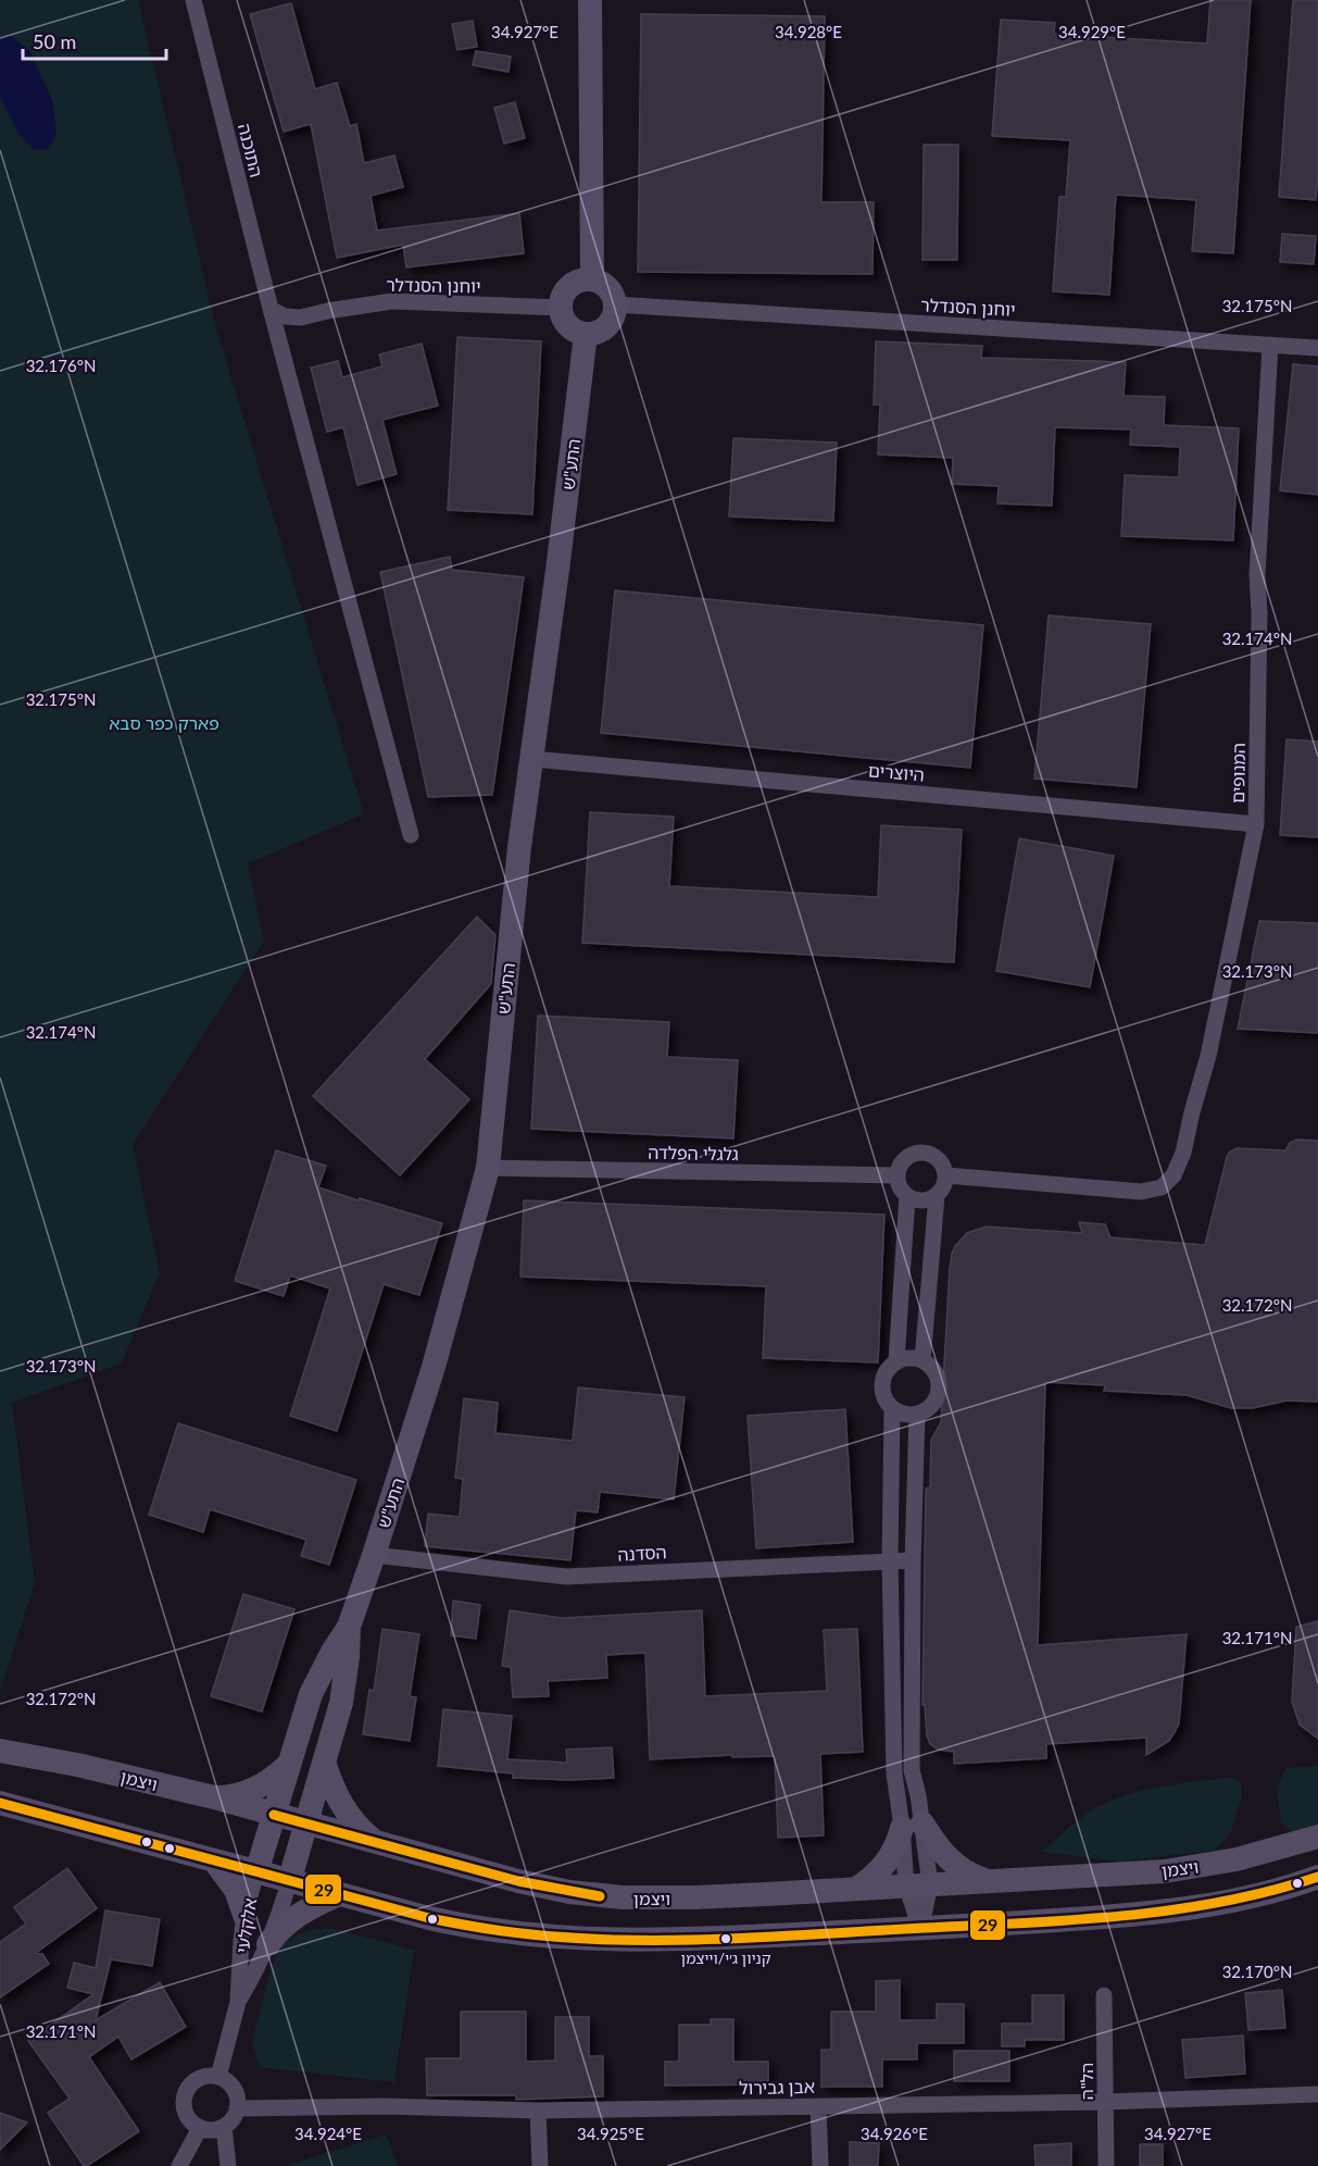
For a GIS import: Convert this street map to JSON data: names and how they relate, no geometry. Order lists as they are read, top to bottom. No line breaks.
{"streets":{"main road":["התע\"ש","ויצמן","אלקלעי"],"street":["התוכנה","יוחנן הסנדלר","היוצרים","המנופים","גלגלי הפלדה","הסדנה","הל\"ה","אבן גבירול"]},"crossings":[["התוכנה","יוחנן הסנדלר"],["יוחנן הסנדלר","התע\"ש"],["יוחנן הסנדלר","המנופים"],["התע\"ש","היוצרים"],["התע\"ש","גלגלי הפלדה"],["התע\"ש","הסדנה"],["התע\"ש","ויצמן"],["התע\"ש","אלקלעי"],["היוצרים","המנופים"],["המנופים","גלגלי הפלדה"],["ויצמן","אלקלעי"],["אלקלעי","אבן גבירול"],["הל\"ה","אבן גבירול"]],"parks":["פארק כפר סבא"],"places":["קניון ג׳י/וייצמן"],"lines":["transit line 29"],"scale_bar":"50 m","coordinates":["34.927°E","34.928°E","34.929°E","32.175°N","32.176°N","32.174°N","32.173°N","32.172°N","32.171°N","32.170°N","34.924°E","34.925°E","34.926°E"]}
